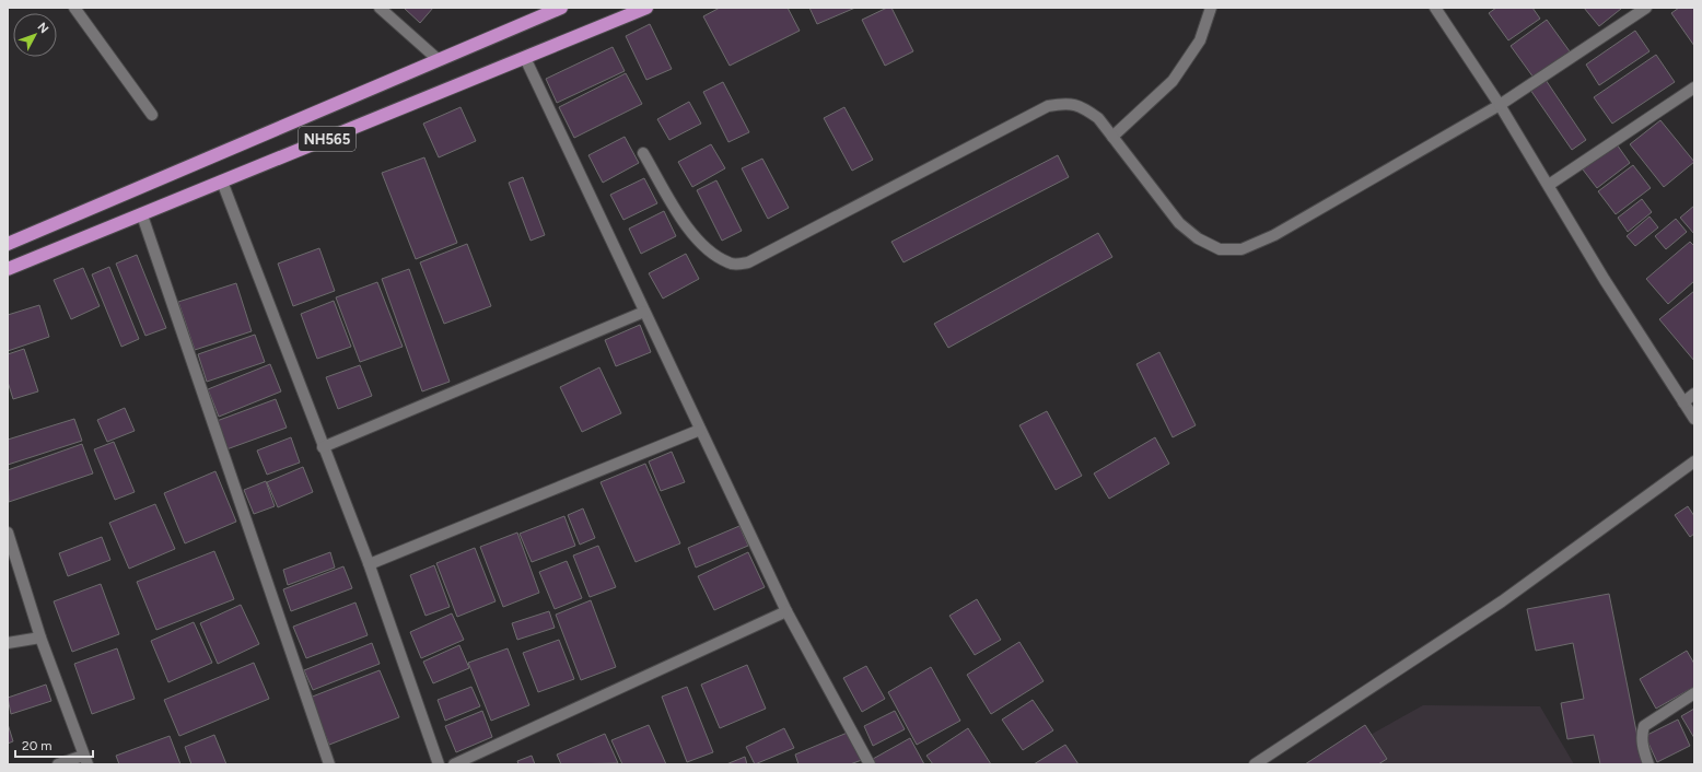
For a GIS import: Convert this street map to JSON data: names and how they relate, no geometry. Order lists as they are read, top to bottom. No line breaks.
{"streets":{"highway":["NH565"]},"scale_bar":"20 m","north":"top right"}
